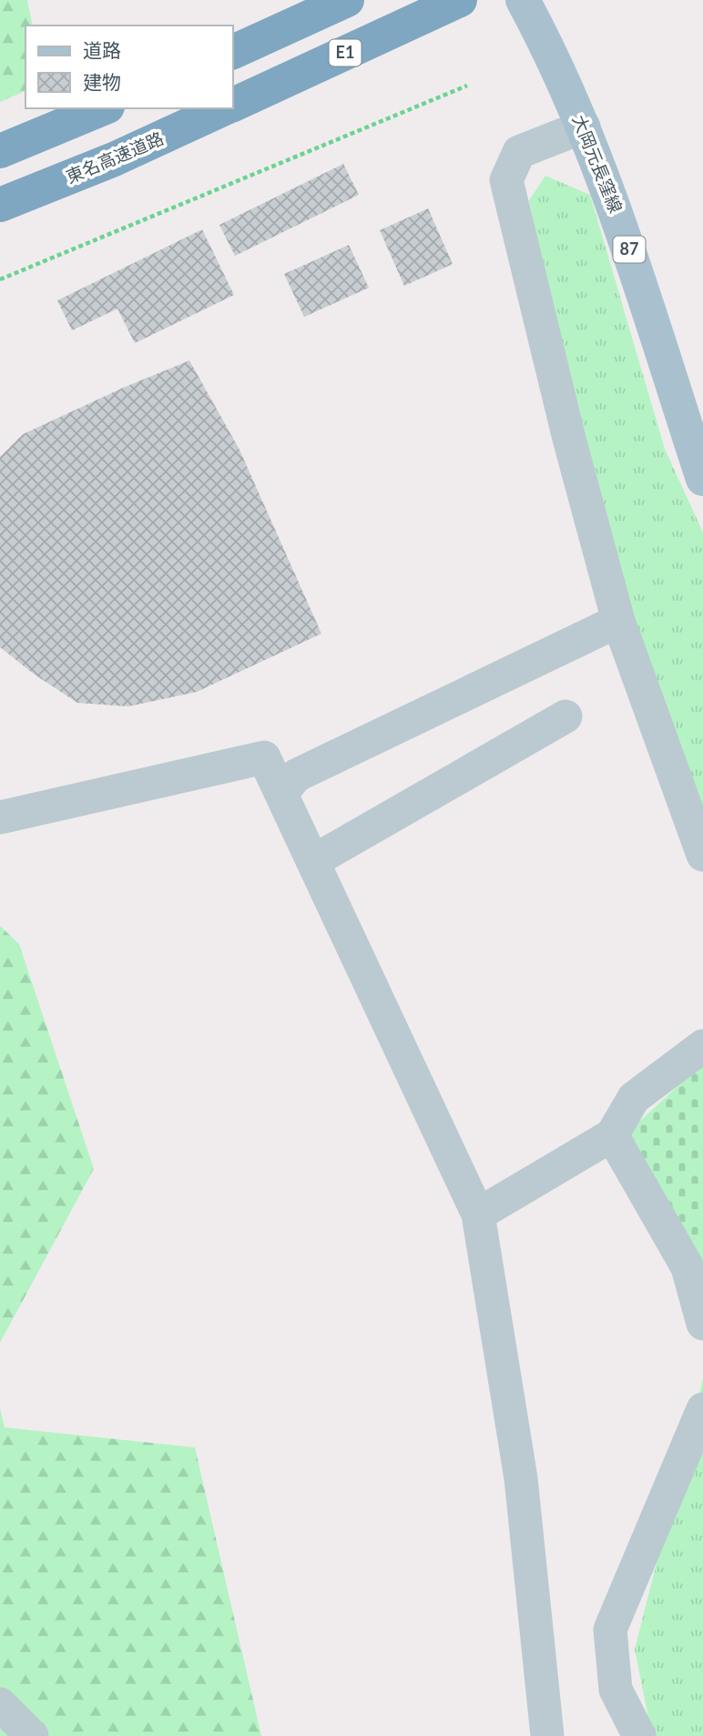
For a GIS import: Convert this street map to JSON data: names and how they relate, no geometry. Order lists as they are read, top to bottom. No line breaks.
{"streets":{"highway":["E1","東名高速道路"],"main road":["大岡元長窪線","87"]},"legend":["道路","建物"]}
